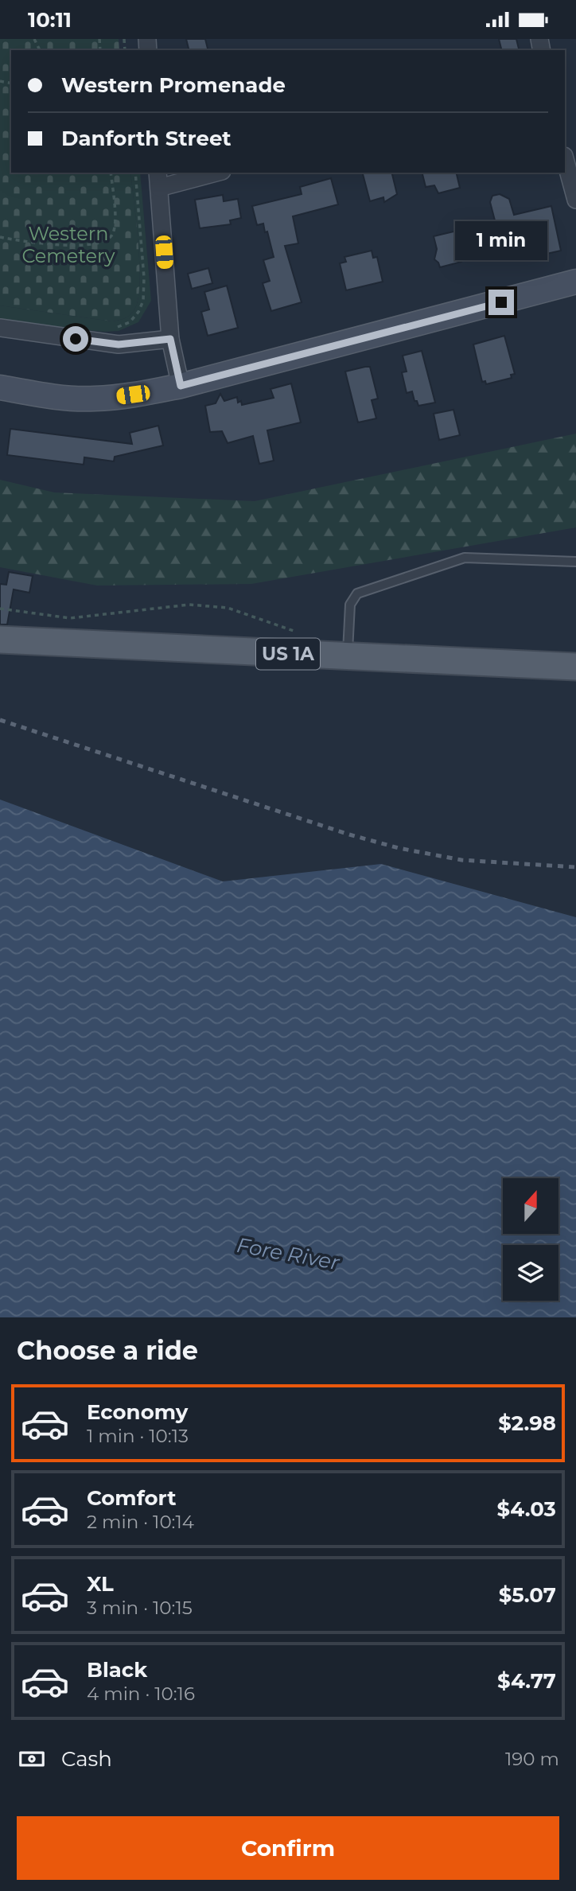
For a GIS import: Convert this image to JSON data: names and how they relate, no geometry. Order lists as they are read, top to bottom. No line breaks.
{"streets":{"main road":["US 1A"]},"water":["Fore River"],"parks":["Western Cemetery"],"north":"top","page":{"status":"10:11","banner":["Western Promenade","Danforth Street"],"bubble":"1 min","heading":"Choose a ride","list":[{"name":"Economy","note":"1 min · 10:13","value":"$2.98"},{"name":"Comfort","note":"2 min · 10:14","value":"$4.03"},{"name":"XL","note":"3 min · 10:15","value":"$5.07"},{"name":"Black","note":"4 min · 10:16","value":"$4.77"}],"pay":["Cash","190 m"],"buttons":"Confirm"}}
